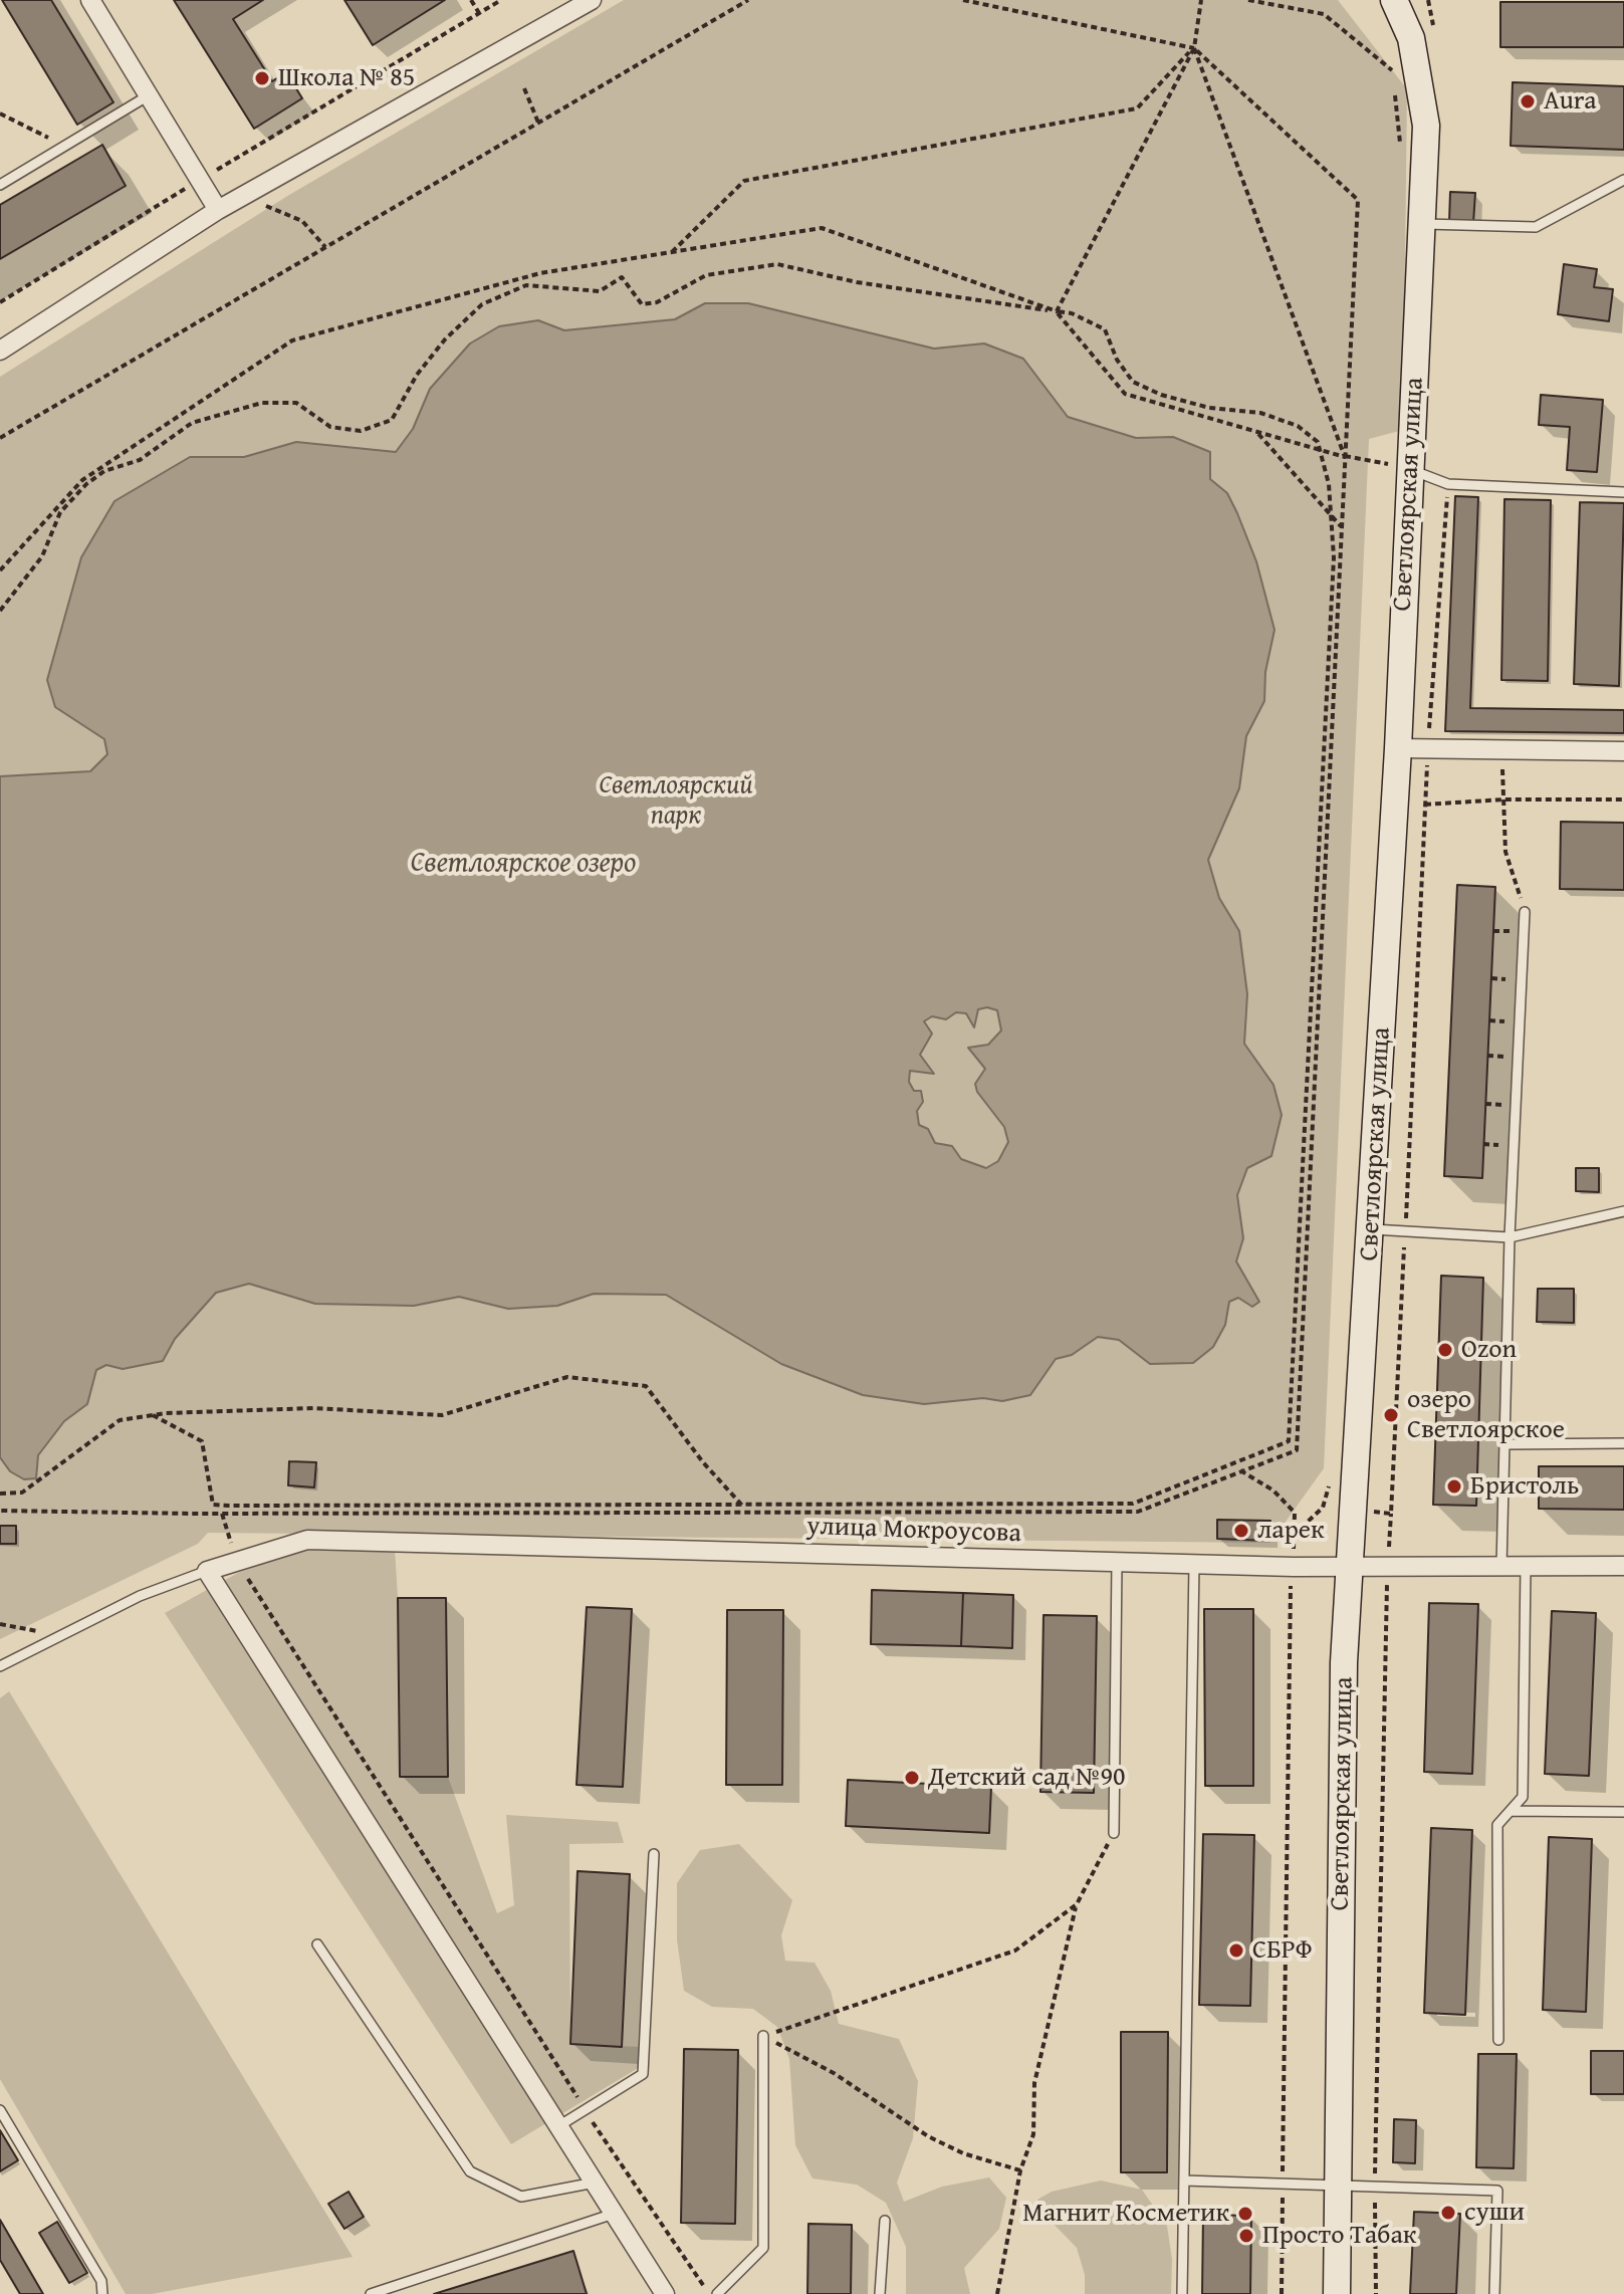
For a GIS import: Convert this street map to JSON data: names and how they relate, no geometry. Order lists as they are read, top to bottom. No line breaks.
{"streets":{"main road":["Светлоярская улица"],"street":["улица Мокроусова"]},"crossings":[["Светлоярская улица","улица Мокроусова"]],"water":["Светлоярское озеро"],"parks":["Светлоярский парк"],"places":["Школа № 85","Aura","Ozon","озеро Светлоярское","Бристоль","ларек","Детский сад №90","СБРФ","суши","Магнит Косметик","Просто Табак"]}
